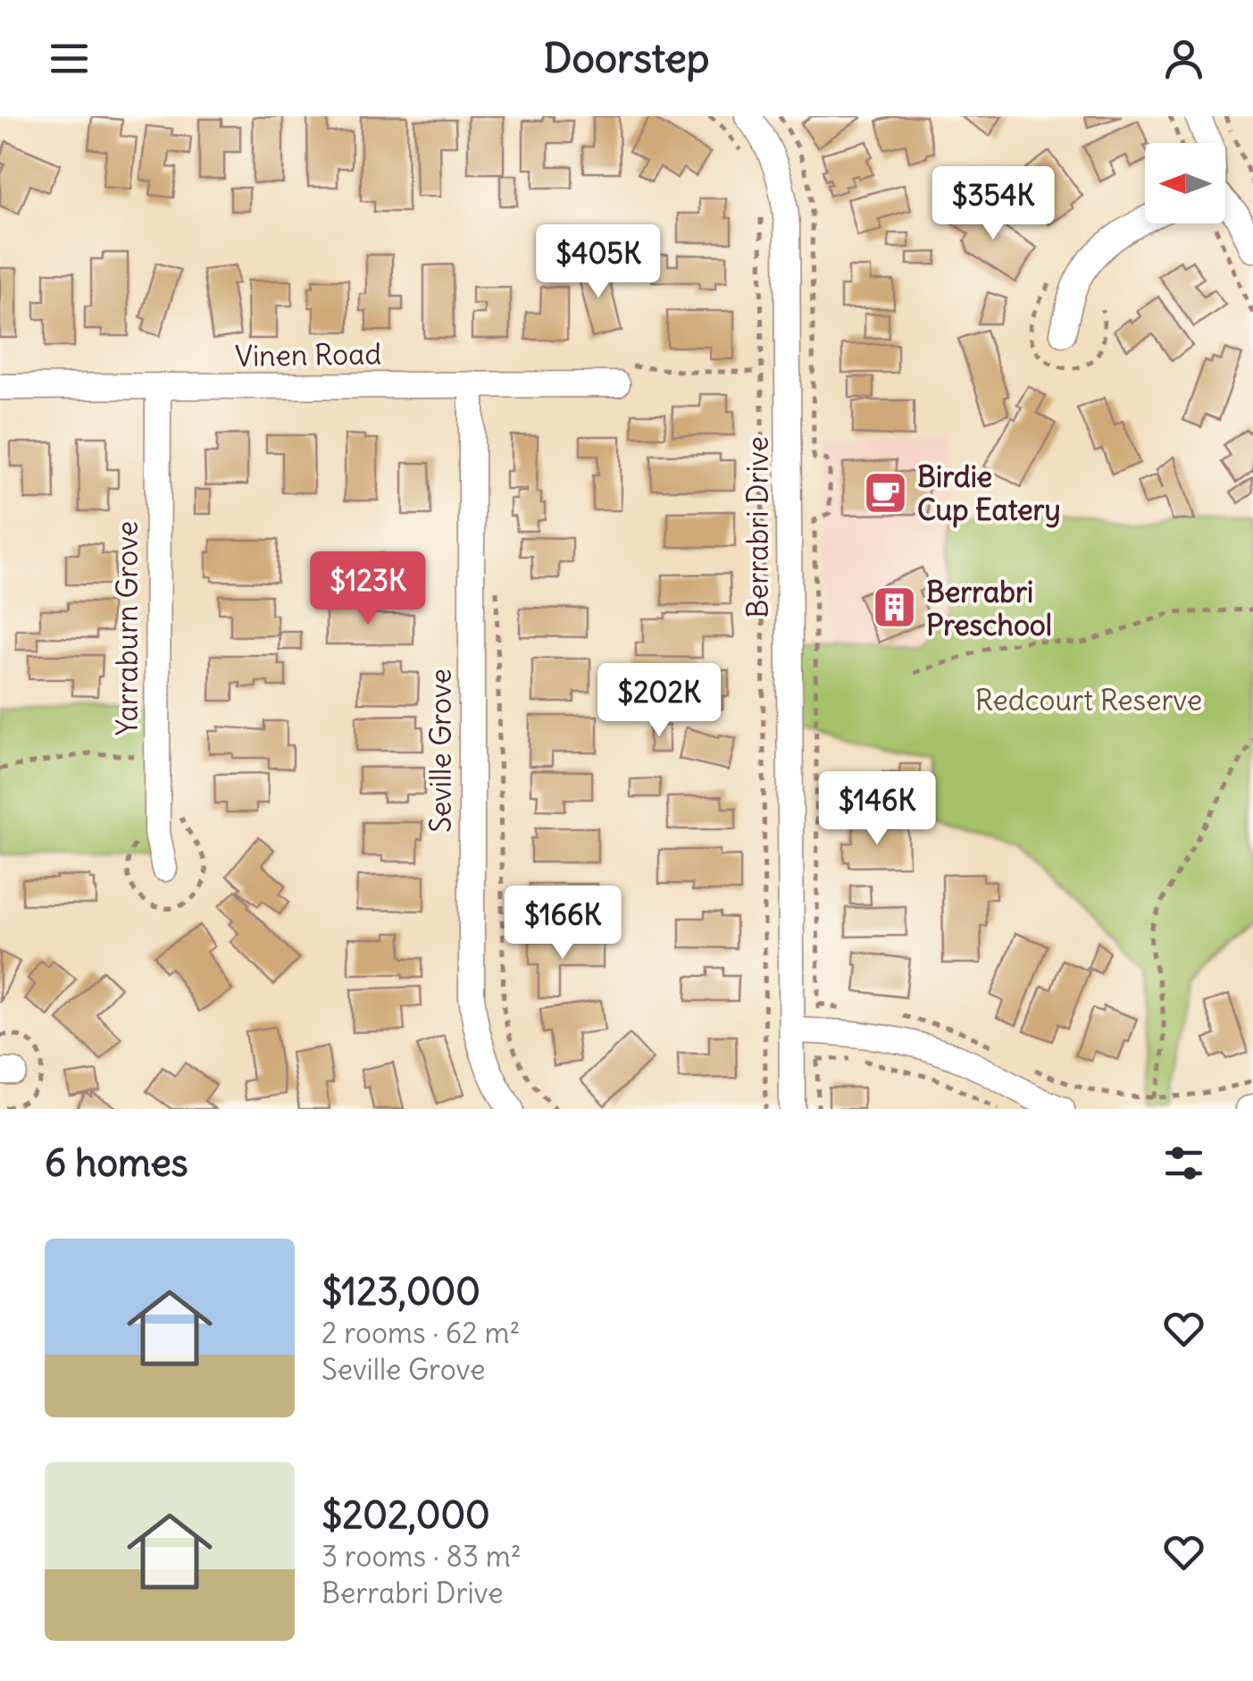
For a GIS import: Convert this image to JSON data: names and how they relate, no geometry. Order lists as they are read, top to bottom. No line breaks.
{"streets":{"street":["Vinen Road","Berrabri Drive","Yarraburn Grove","Seville Grove"]},"crossings":[["Vinen Road","Yarraburn Grove"],["Vinen Road","Seville Grove"]],"parks":["Redcourt Reserve"],"places":{"cafe":["Birdie Cup Eatery"],"building":["Berrabri Preschool"]},"north":"left","page":{"header":"Doorstep","price":["$354K","$405K","$123K","$202K","$146K","$166K"],"heading":"6 homes","list":[{"name":"$123,000","note":"2 rooms · 62 m² · Seville Grove"},{"name":"$202,000","note":"3 rooms · 83 m² · Berrabri Drive"}]}}
